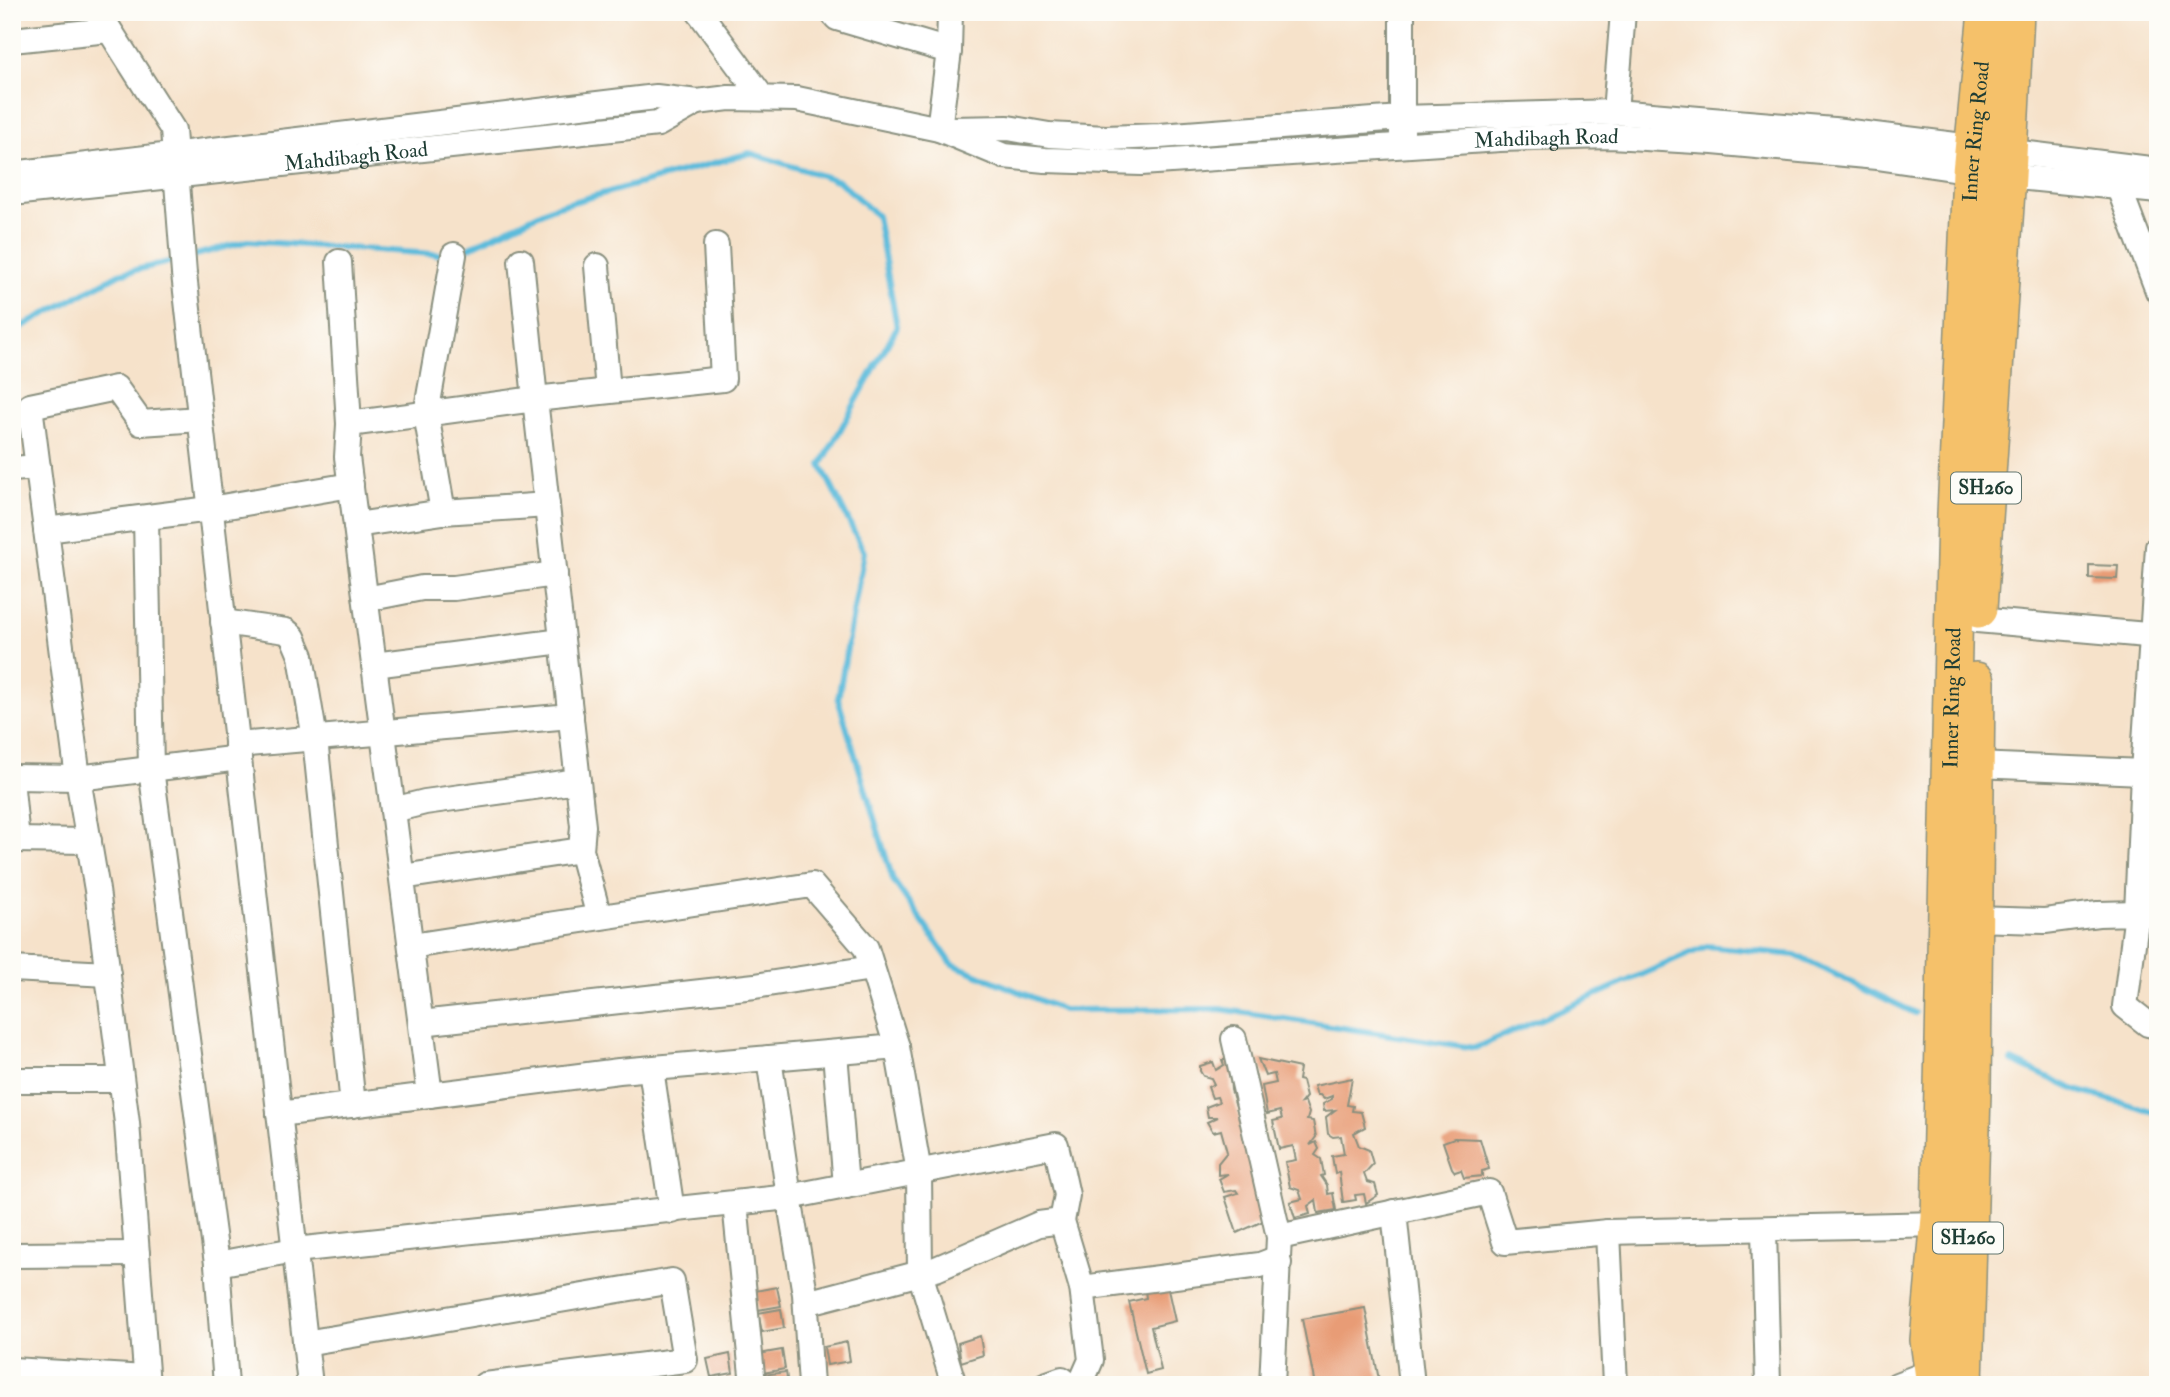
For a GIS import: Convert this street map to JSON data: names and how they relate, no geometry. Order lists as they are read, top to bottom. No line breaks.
{"streets":{"highway":["Inner Ring Road","SH260"],"street":["Mahdibagh Road"]},"crossings":[["Inner Ring Road","Mahdibagh Road"],["Inner Ring Road","SH260"]]}
